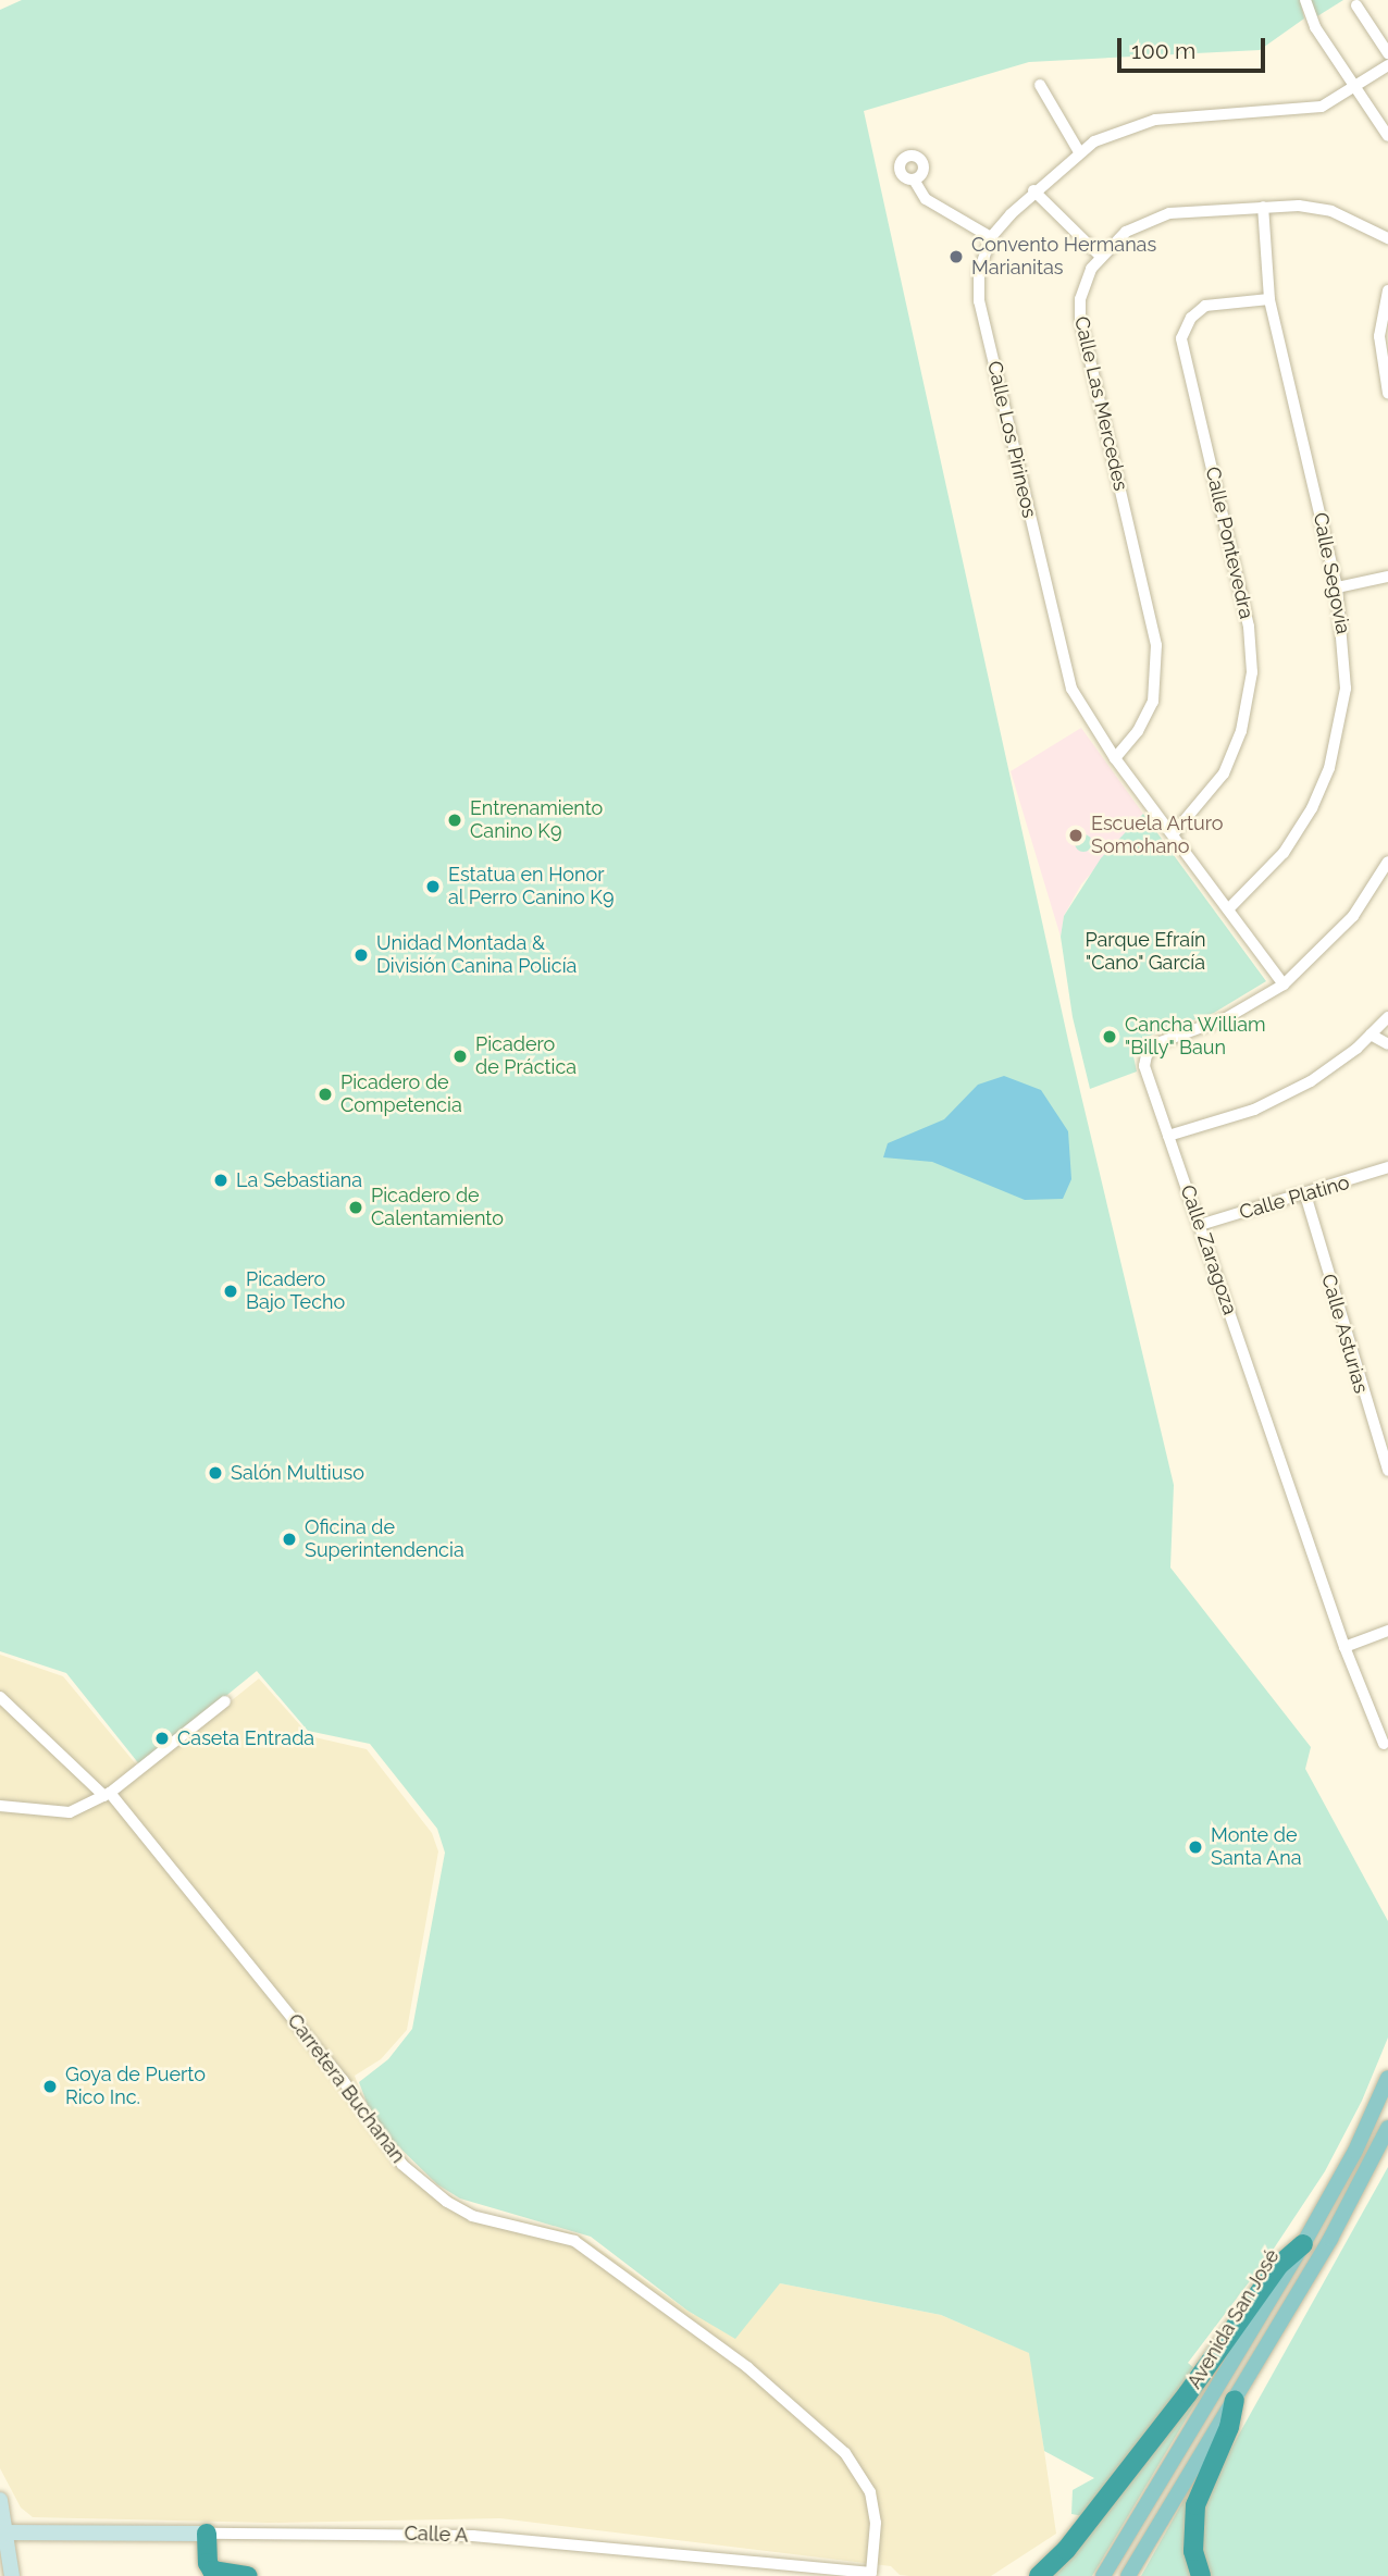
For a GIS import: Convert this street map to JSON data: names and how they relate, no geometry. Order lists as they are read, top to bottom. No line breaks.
{"streets":{"main road":["Avenida San José"],"street":["Calle Las Mercedes","Calle Los Pirineos","Calle Pontevedra","Calle Segovia","Calle Platino","Calle Zaragoza","Calle Asturias","Carretera Buchanan","Calle A"]},"crossings":[["Calle Las Mercedes","Calle Los Pirineos"],["Calle Las Mercedes","Calle Segovia"],["Calle Los Pirineos","Calle Pontevedra"],["Calle Los Pirineos","Calle Segovia"],["Calle Los Pirineos","Calle Zaragoza"],["Calle Pontevedra","Calle Segovia"],["Calle Platino","Calle Zaragoza"],["Calle Platino","Calle Asturias"],["Carretera Buchanan","Calle A"]],"parks":["Parque Efraín \"Cano\" García"],"places":["Convento Hermanas Marianitas","Entrenamiento Canino K9","Escuela Arturo Somohano","Estatua en Honor al Perro Canino K9","Unidad Montada & División Canina Policía","Cancha William \"Billy\" Baun","Picadero de Práctica","Picadero de Competencia","La Sebastiana","Picadero de Calentamiento","Picadero Bajo Techo","Salón Multiuso","Oficina de Superintendencia","Caseta Entrada","Monte de Santa Ana","Goya de Puerto Rico Inc."],"scale_bar":"100 m"}
